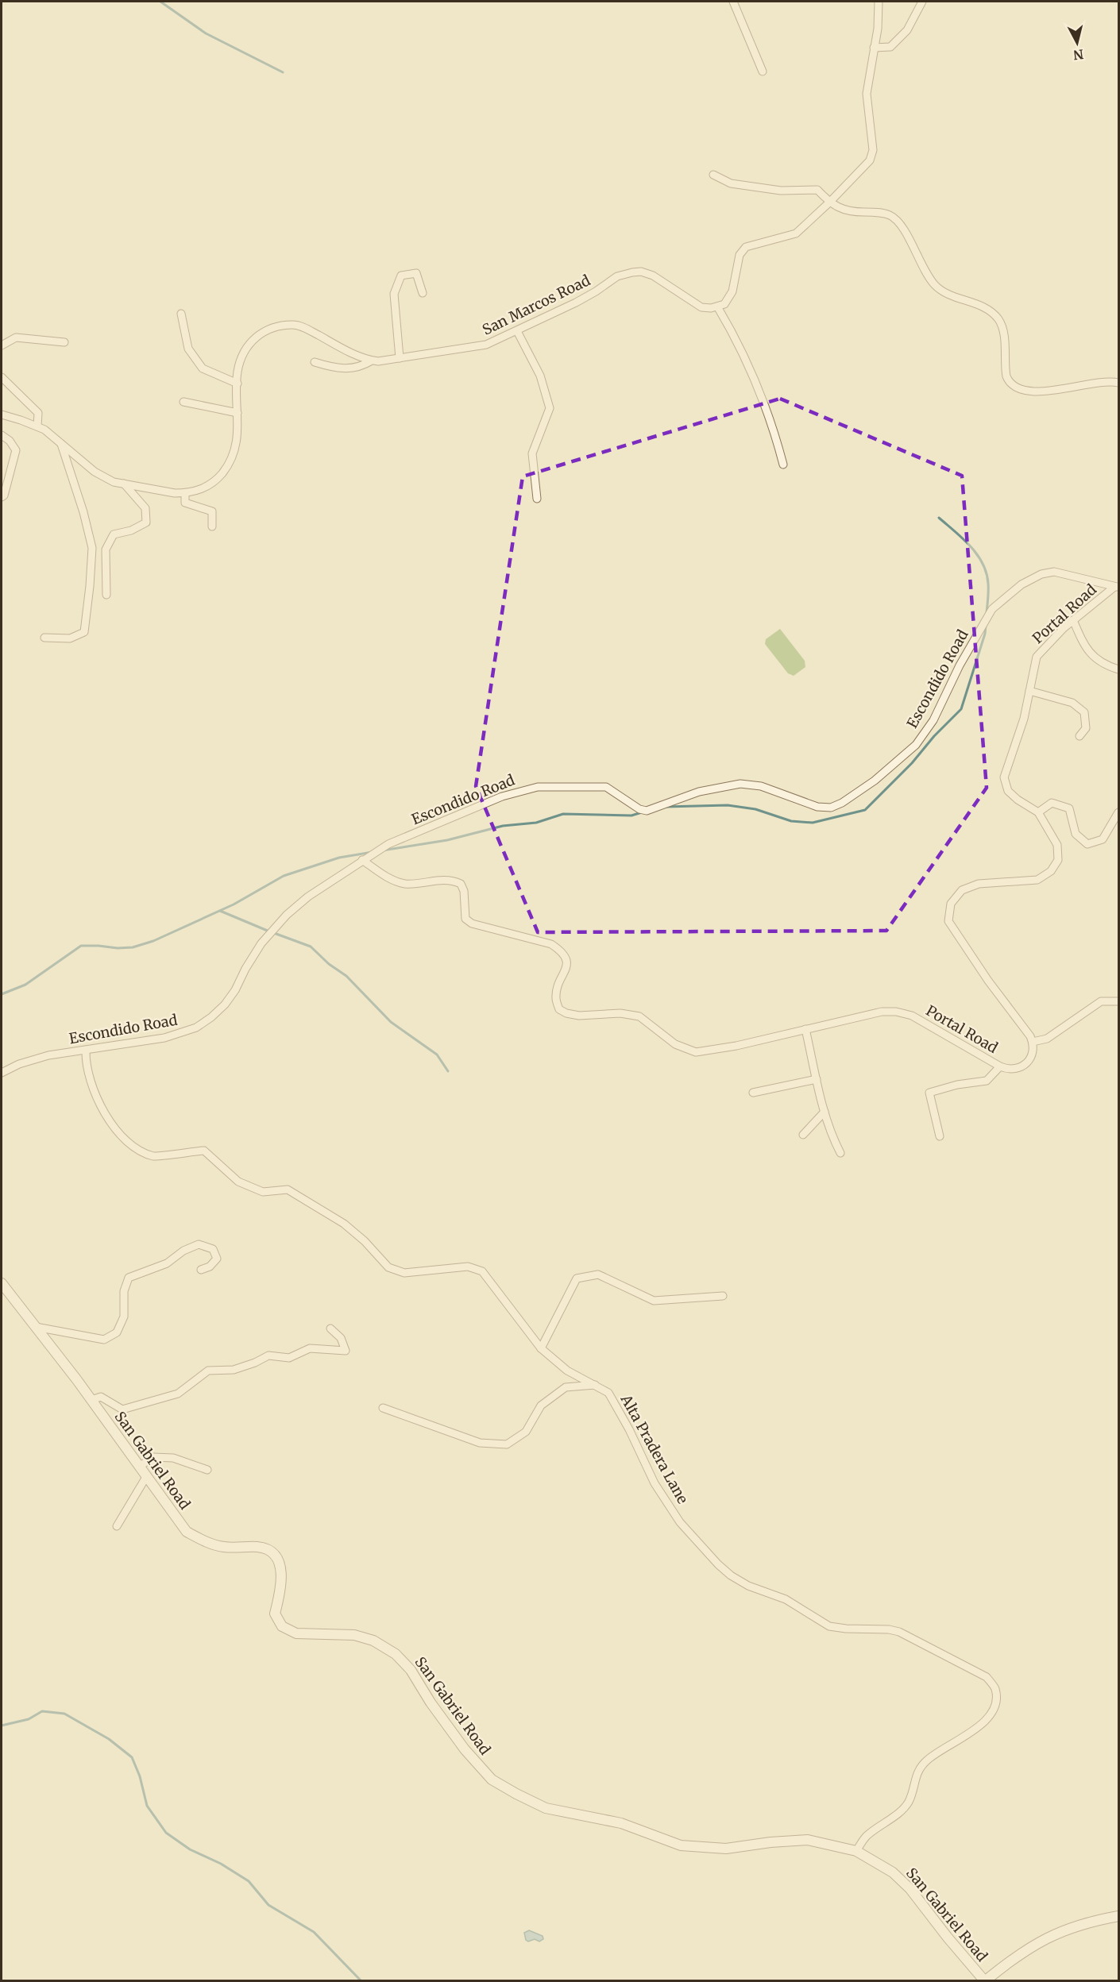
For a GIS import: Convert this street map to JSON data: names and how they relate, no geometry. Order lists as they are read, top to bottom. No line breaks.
{"streets":{"street":["San Marcos Road","Portal Road","Escondido Road","Alta Pradera Lane","San Gabriel Road"]},"crossings":[["Portal Road","Escondido Road"],["Escondido Road","Alta Pradera Lane"],["Alta Pradera Lane","San Gabriel Road"]],"north":"bottom"}
